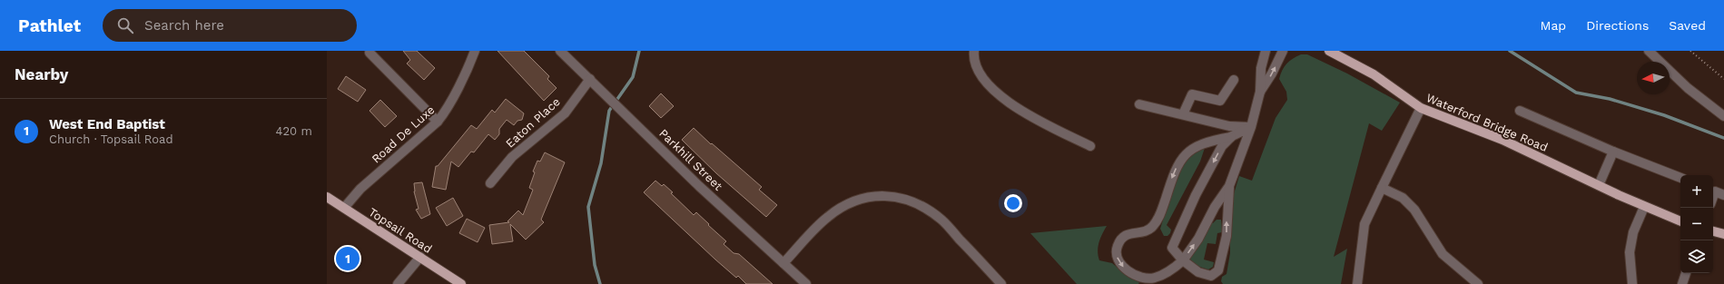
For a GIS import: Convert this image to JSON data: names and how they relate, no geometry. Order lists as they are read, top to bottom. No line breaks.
{"streets":{"main road":["Waterford Bridge Road","Topsail Road"],"street":["Eaton Place","Road De Luxe","Parkhill Street"]},"crossings":[["Eaton Place","Parkhill Street"],["Road De Luxe","Topsail Road"]],"north":"left","page":{"header":"Pathlet","search":"Search here","nav":["Map","Directions","Saved"],"heading":"Nearby","list":[{"mark":"1","name":"West End Baptist","note":"Church · Topsail Road","value":"420 m"}],"map_buttons":["+","−"],"pins":"1"}}
